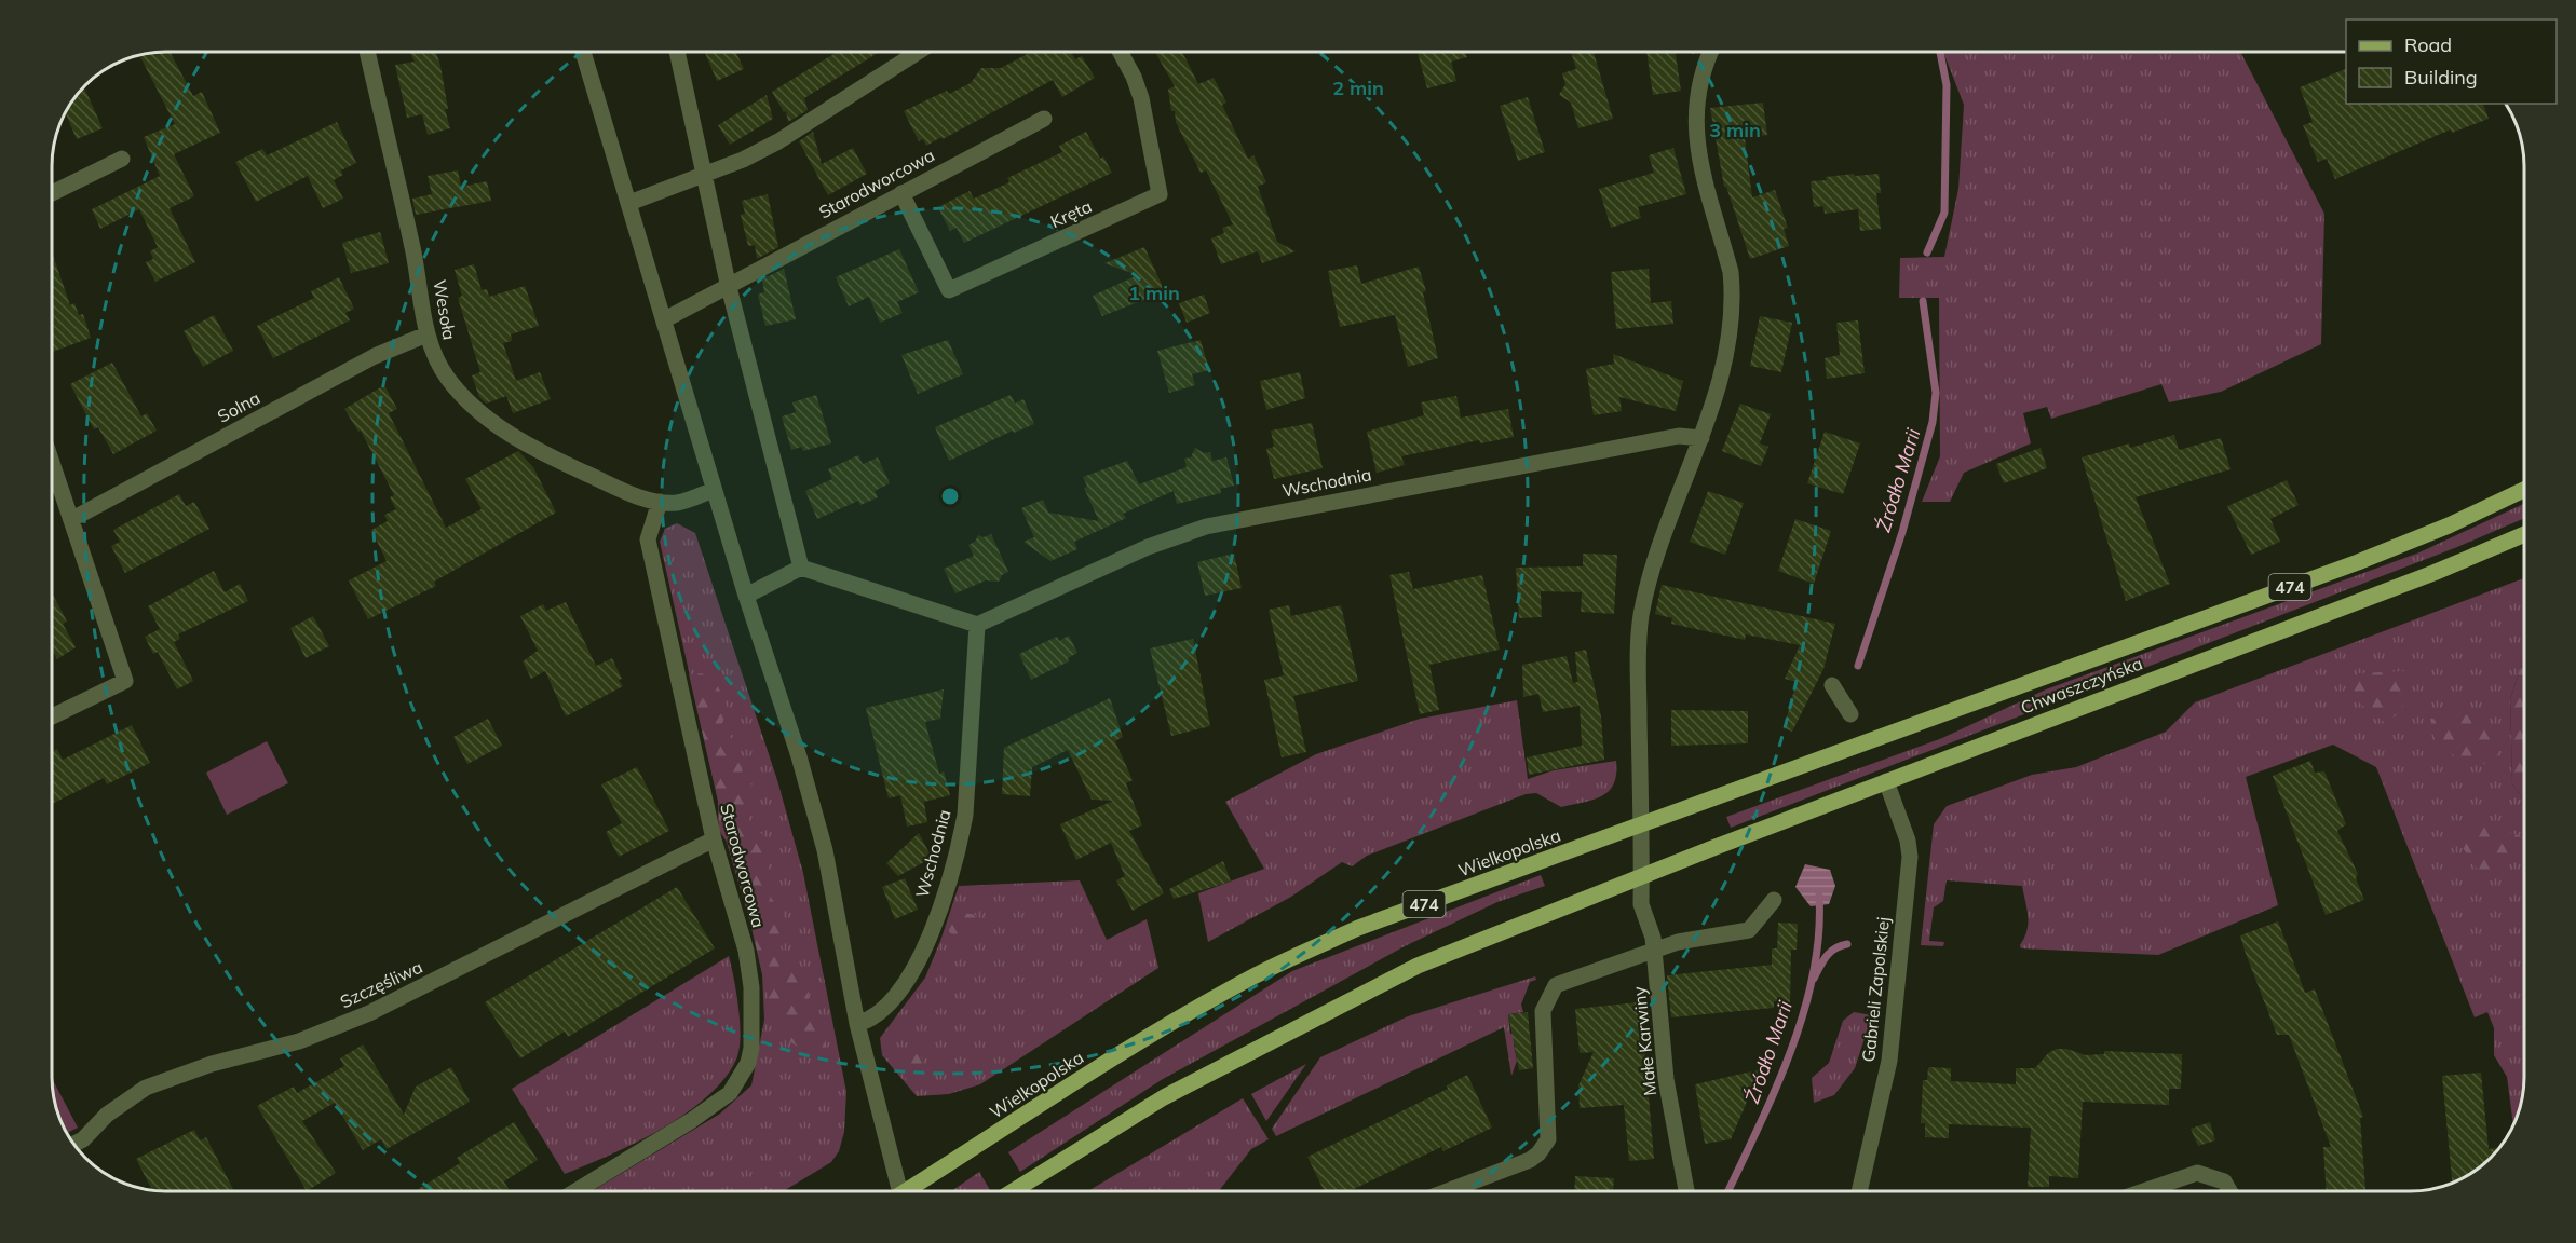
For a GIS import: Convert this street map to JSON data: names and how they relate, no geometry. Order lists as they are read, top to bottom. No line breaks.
{"streets":{"main road":["474","Chwaszczyńska","Wielkopolska"],"street":["Starodworcowa","Kręta","Wesoła","Solna","Wschodnia","Szczęśliwa","Gabrieli Zapolskiej","Małe Karwiny"]},"crossings":[["Starodworcowa","Kręta"],["Starodworcowa","Wesoła"],["Starodworcowa","Szczęśliwa"],["Wesoła","Solna"],["474","Chwaszczyńska"],["474","Małe Karwiny"],["Chwaszczyńska","Wielkopolska"],["Chwaszczyńska","Gabrieli Zapolskiej"],["Chwaszczyńska","Małe Karwiny"],["Wielkopolska","Małe Karwiny"]],"water":["Źródło Marii"],"legend":["Road","Building"],"rings":["2 min","3 min","1 min"]}
